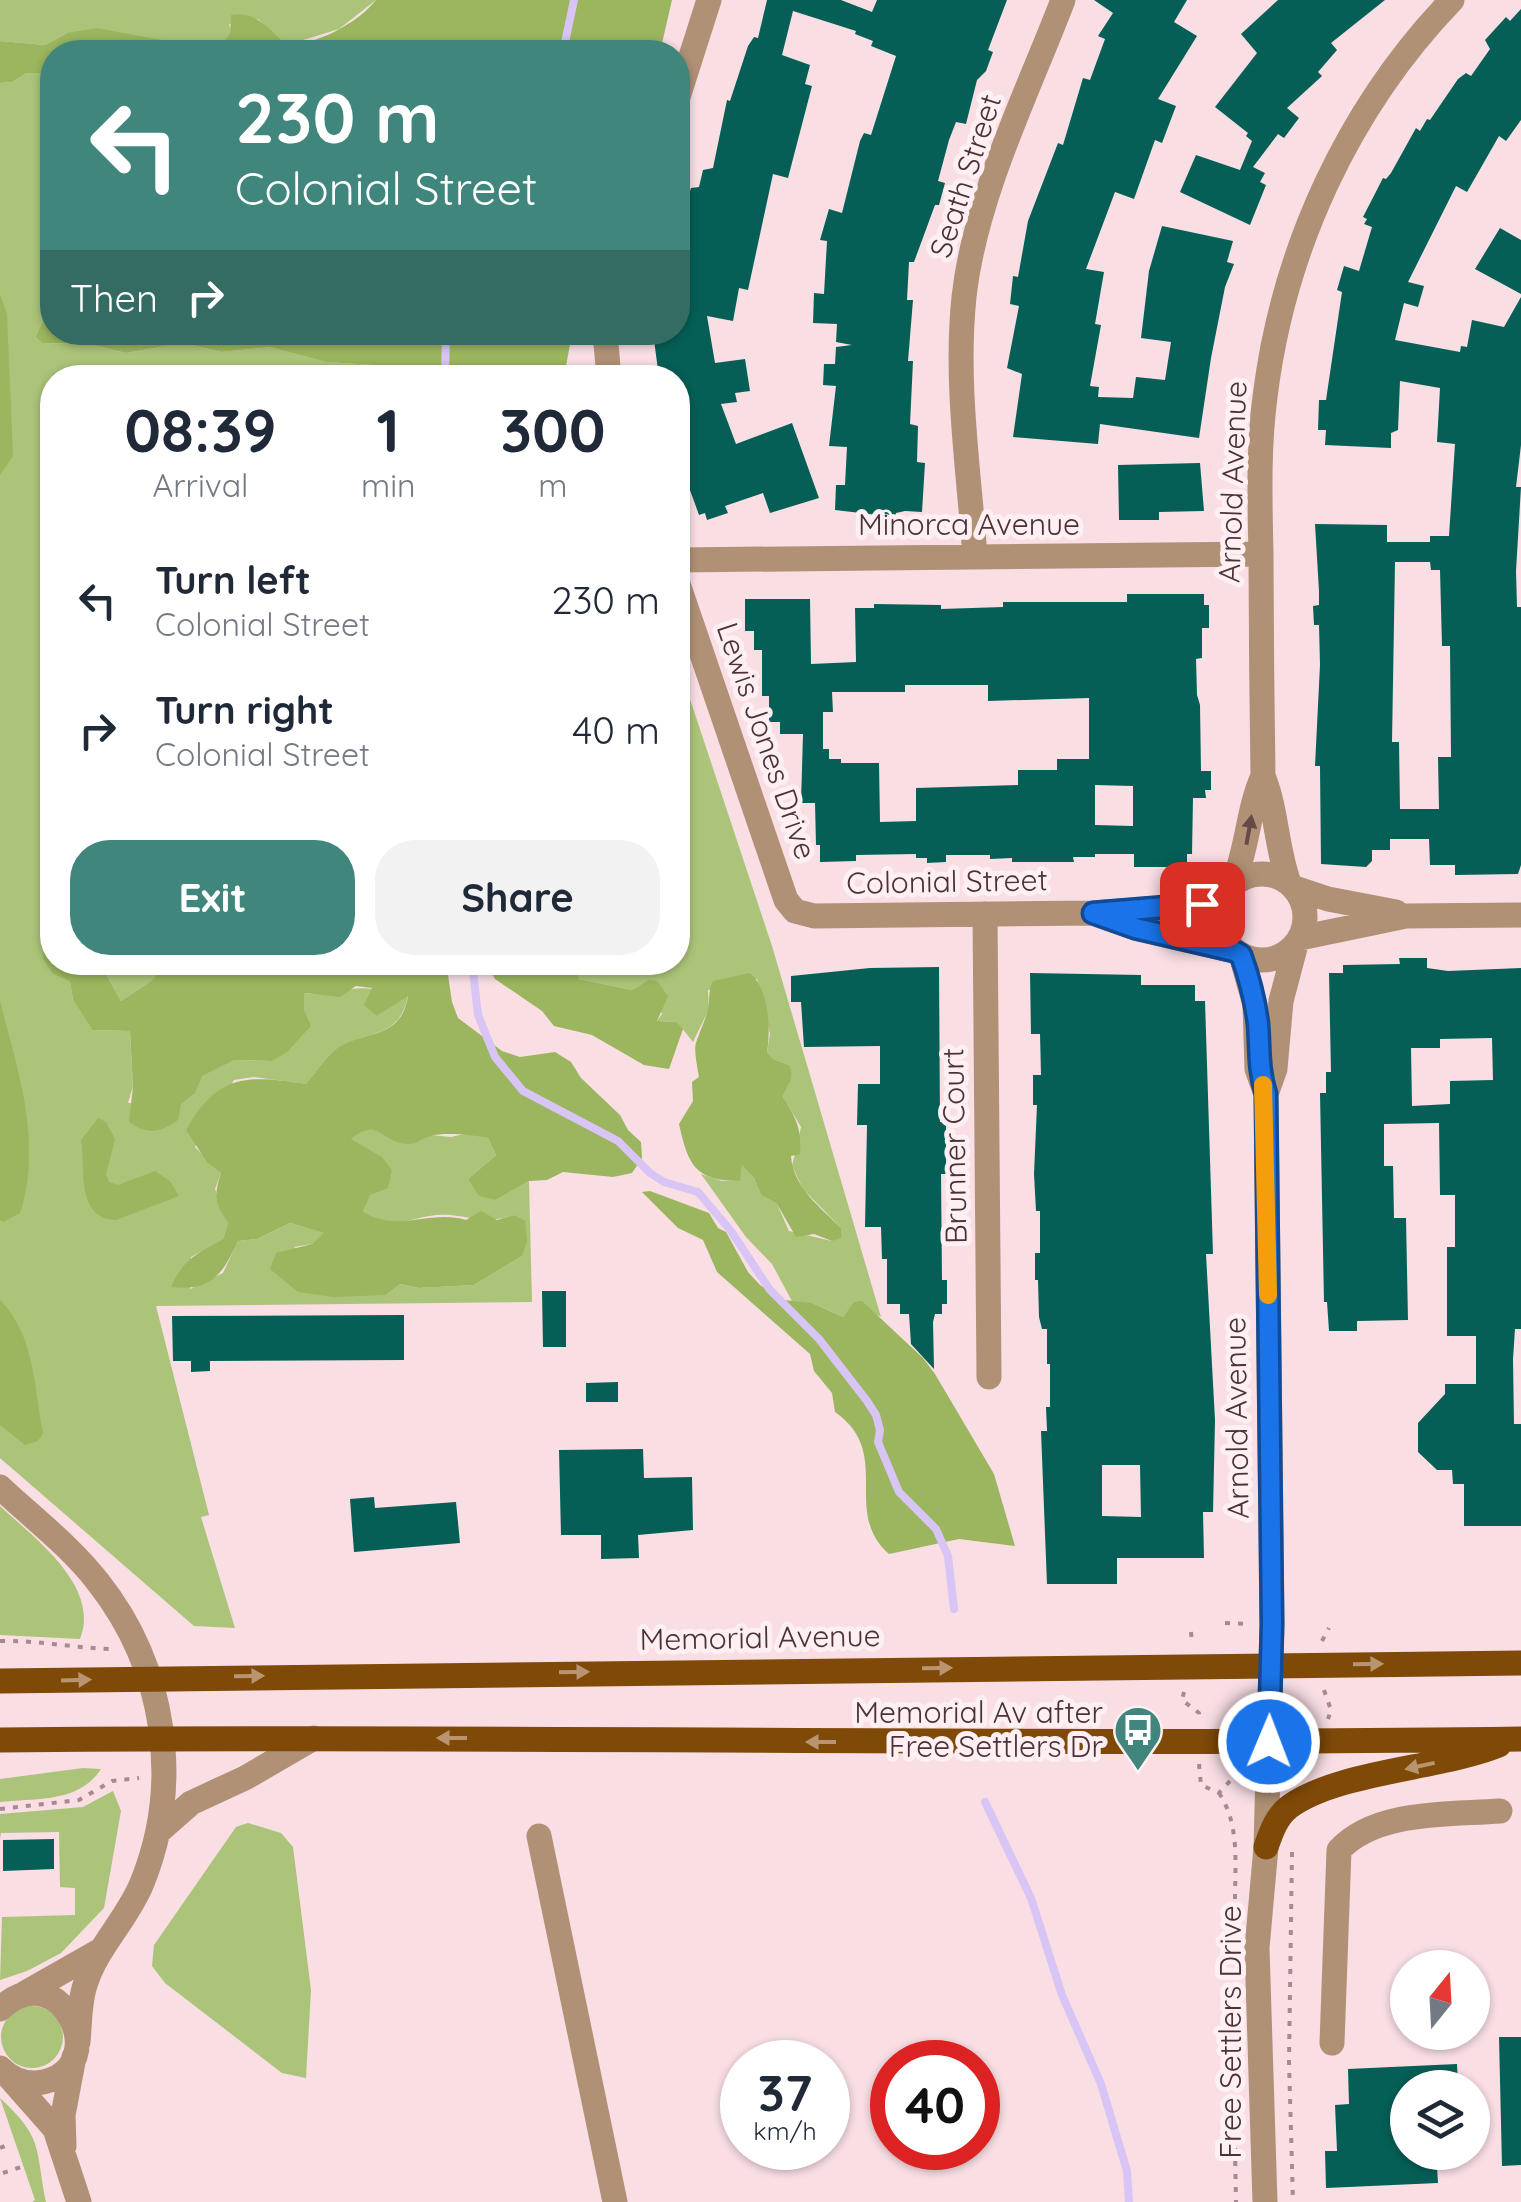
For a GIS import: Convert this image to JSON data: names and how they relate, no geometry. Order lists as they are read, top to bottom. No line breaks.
{"streets":{"main road":["Memorial Avenue"],"street":["Seath Street","Arnold Avenue","Minorca Avenue","Lewis Jones Drive","Colonial Street","Brunner Court","Free Settlers Drive"]},"crossings":[["Seath Street","Minorca Avenue"],["Arnold Avenue","Minorca Avenue"],["Arnold Avenue","Colonial Street"],["Arnold Avenue","Memorial Avenue"],["Arnold Avenue","Free Settlers Drive"],["Lewis Jones Drive","Colonial Street"],["Colonial Street","Brunner Court"]],"places":{"bus stop":["Memorial Av after Free Settlers Dr"]},"north":"top","page":{"turn":["230 m","Colonial Street"],"then":"Then","eta":["08:39","Arrival","1","min","300","m"],"list":[{"name":"Turn left","note":"Colonial Street","value":"230 m"},{"name":"Turn right","note":"Colonial Street","value":"40 m"}],"buttons":["Exit","Share"],"speed":"37 km/h","limit":"40"}}
